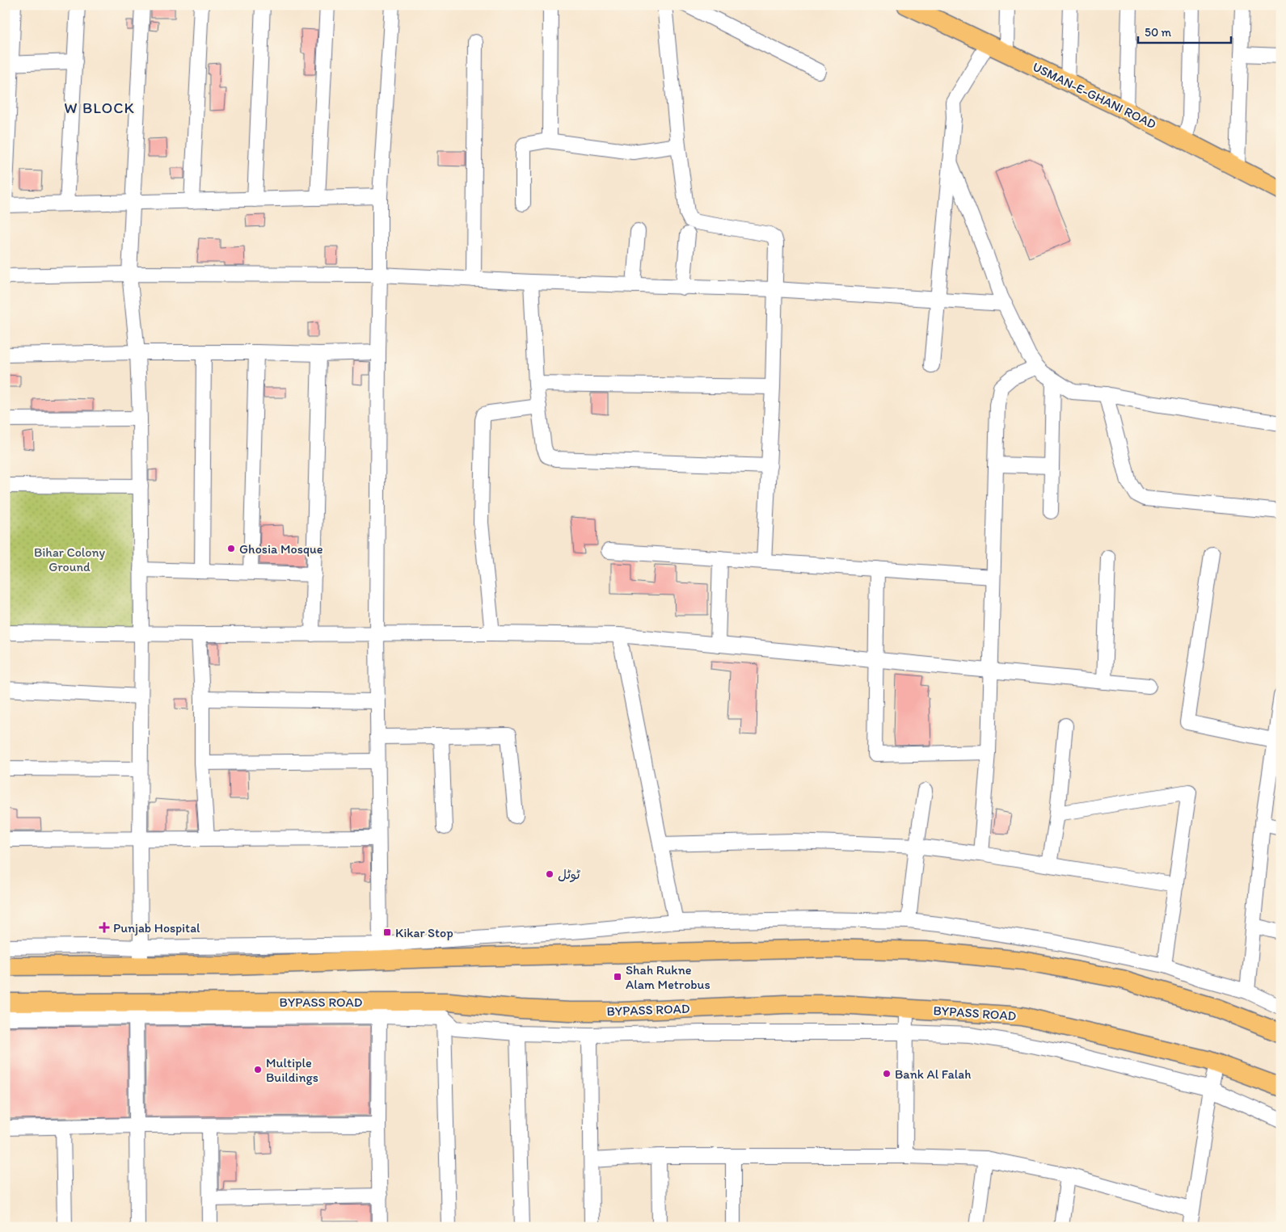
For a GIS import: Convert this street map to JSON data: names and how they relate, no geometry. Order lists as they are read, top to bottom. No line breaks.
{"streets":{"main road":["USMAN-E-GHANI ROAD","BYPASS ROAD"]},"districts":["W BLOCK"],"parks":["Bihar Colony Ground"],"places":{"other":["Ghosia Mosque","ٹوٹل","Multiple Buildings","Bank Al Falah"],"health":["Punjab Hospital"],"transit":["Kikar Stop","Shah Rukne Alam Metrobus"]},"scale_bar":"50 m"}
